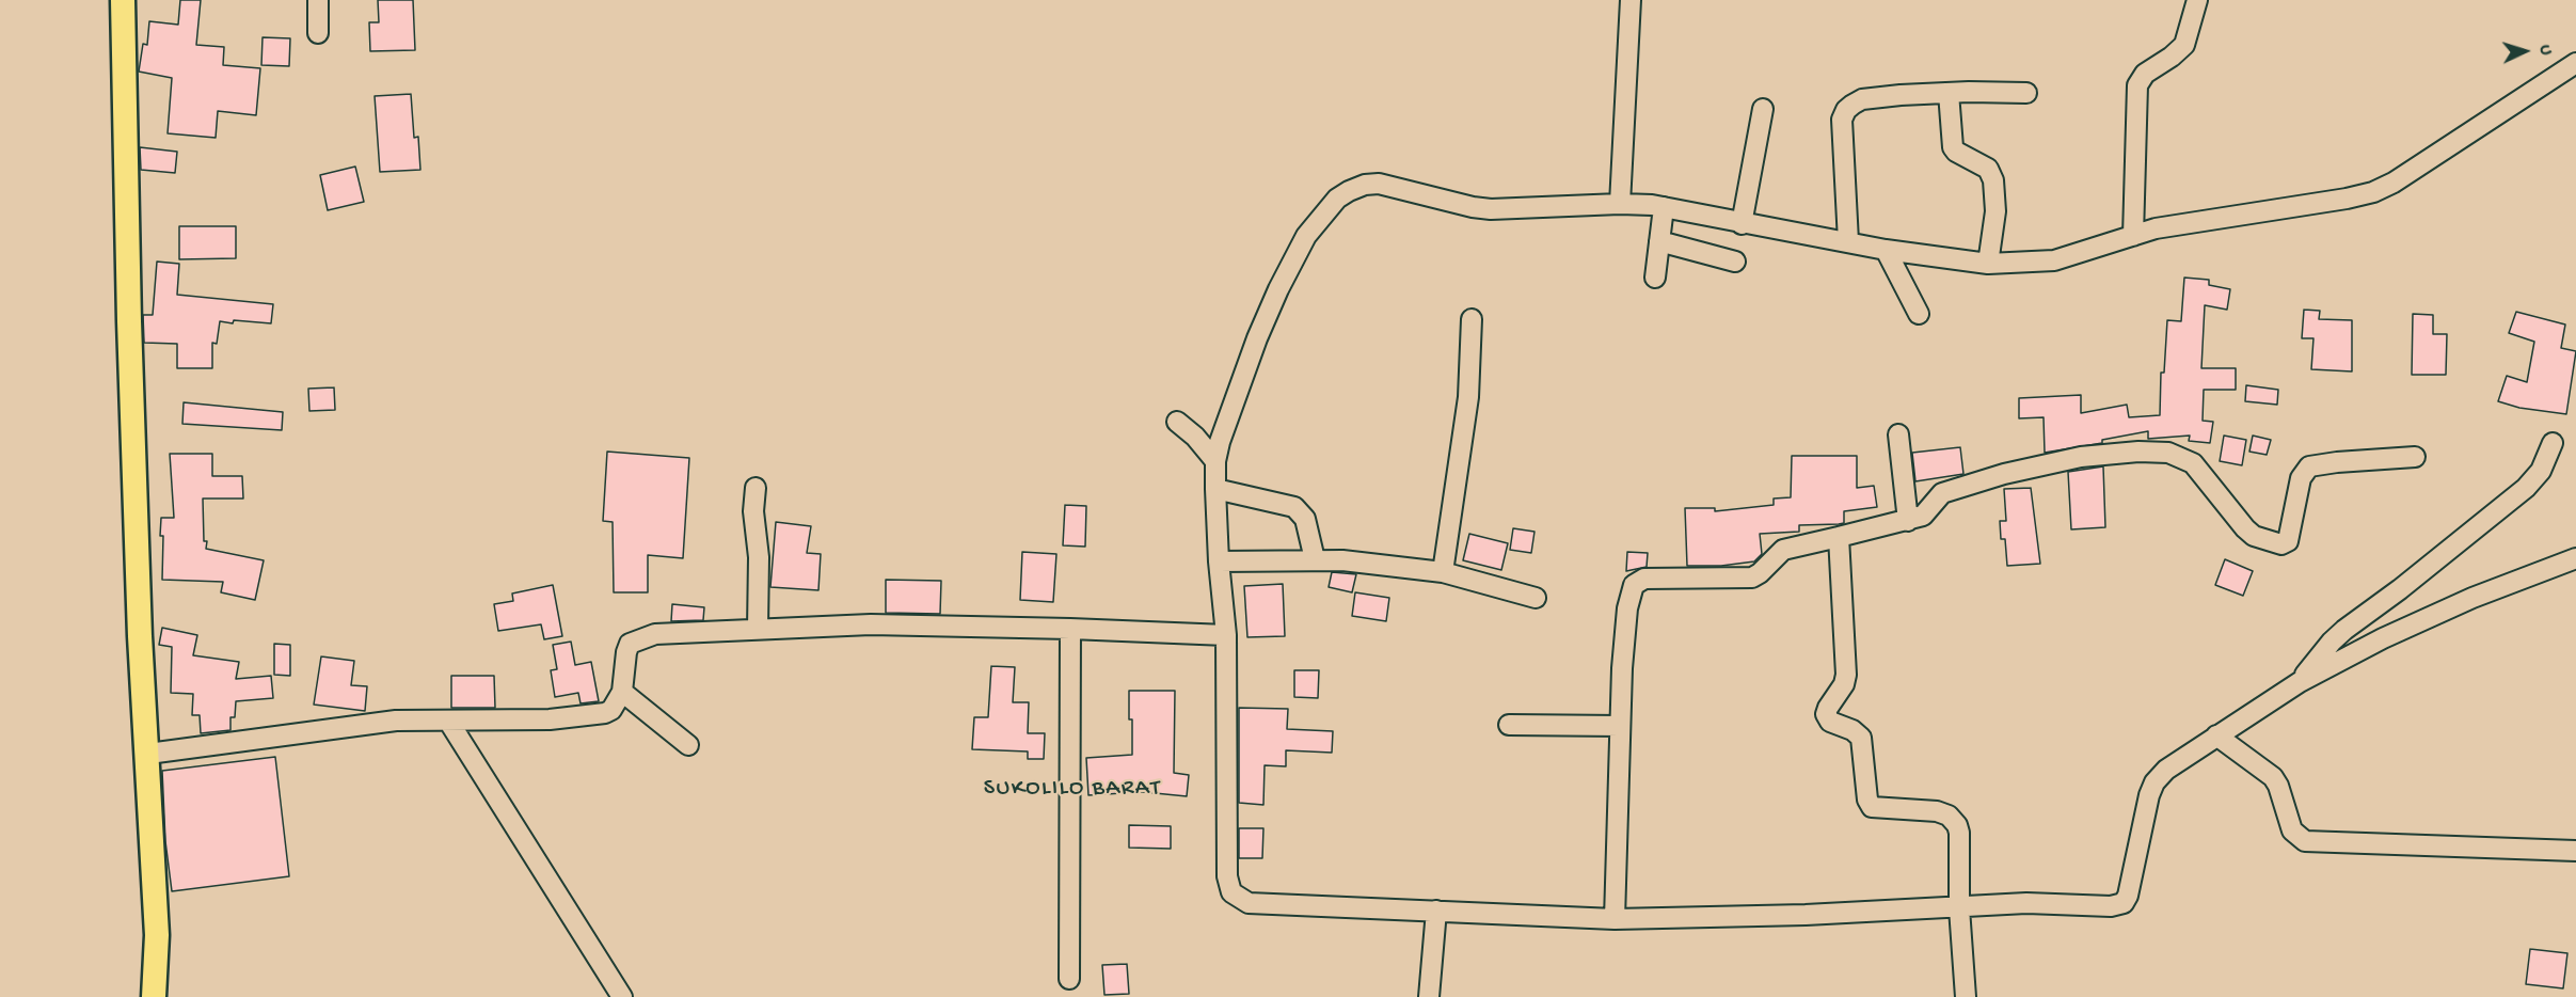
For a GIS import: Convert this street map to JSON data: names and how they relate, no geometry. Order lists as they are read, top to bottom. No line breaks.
{"districts":["SUKOLILO BARAT"],"north":"right"}
